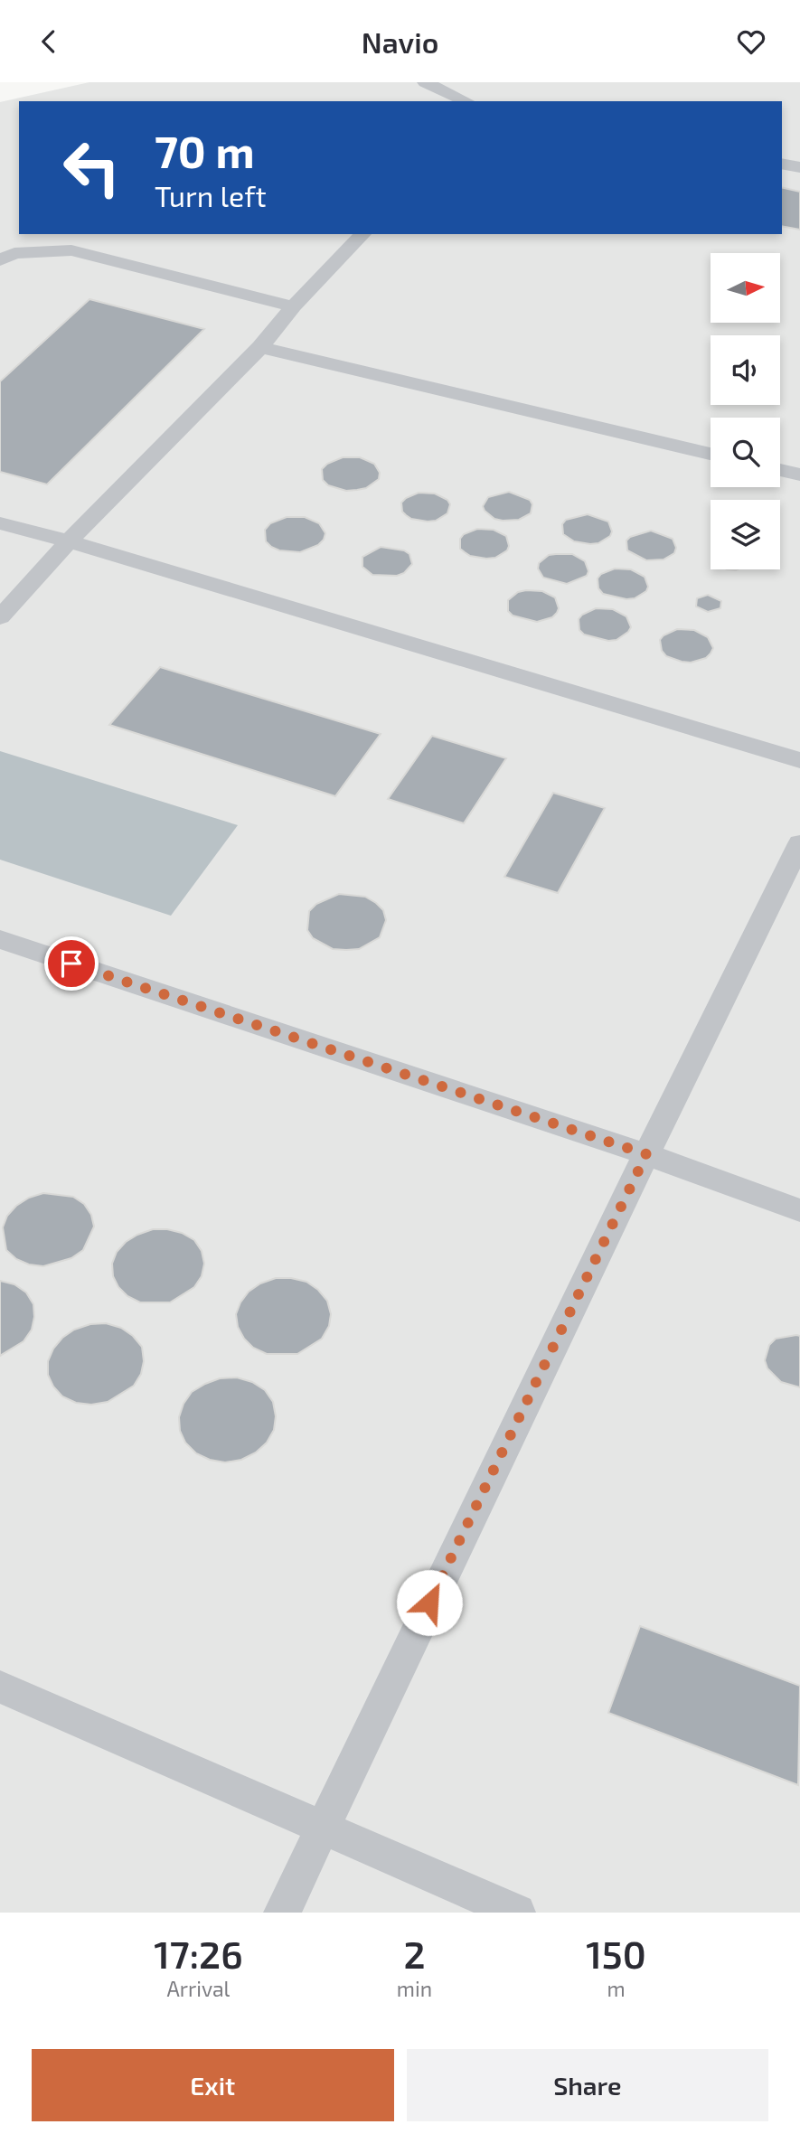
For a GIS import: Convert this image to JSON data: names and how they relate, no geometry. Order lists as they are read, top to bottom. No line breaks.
{"north":"right","page":{"header":"Navio","turn":["70 m","Turn left"],"eta":["17:26","Arrival","2","min","150","m"],"buttons":["Exit","Share"]}}
